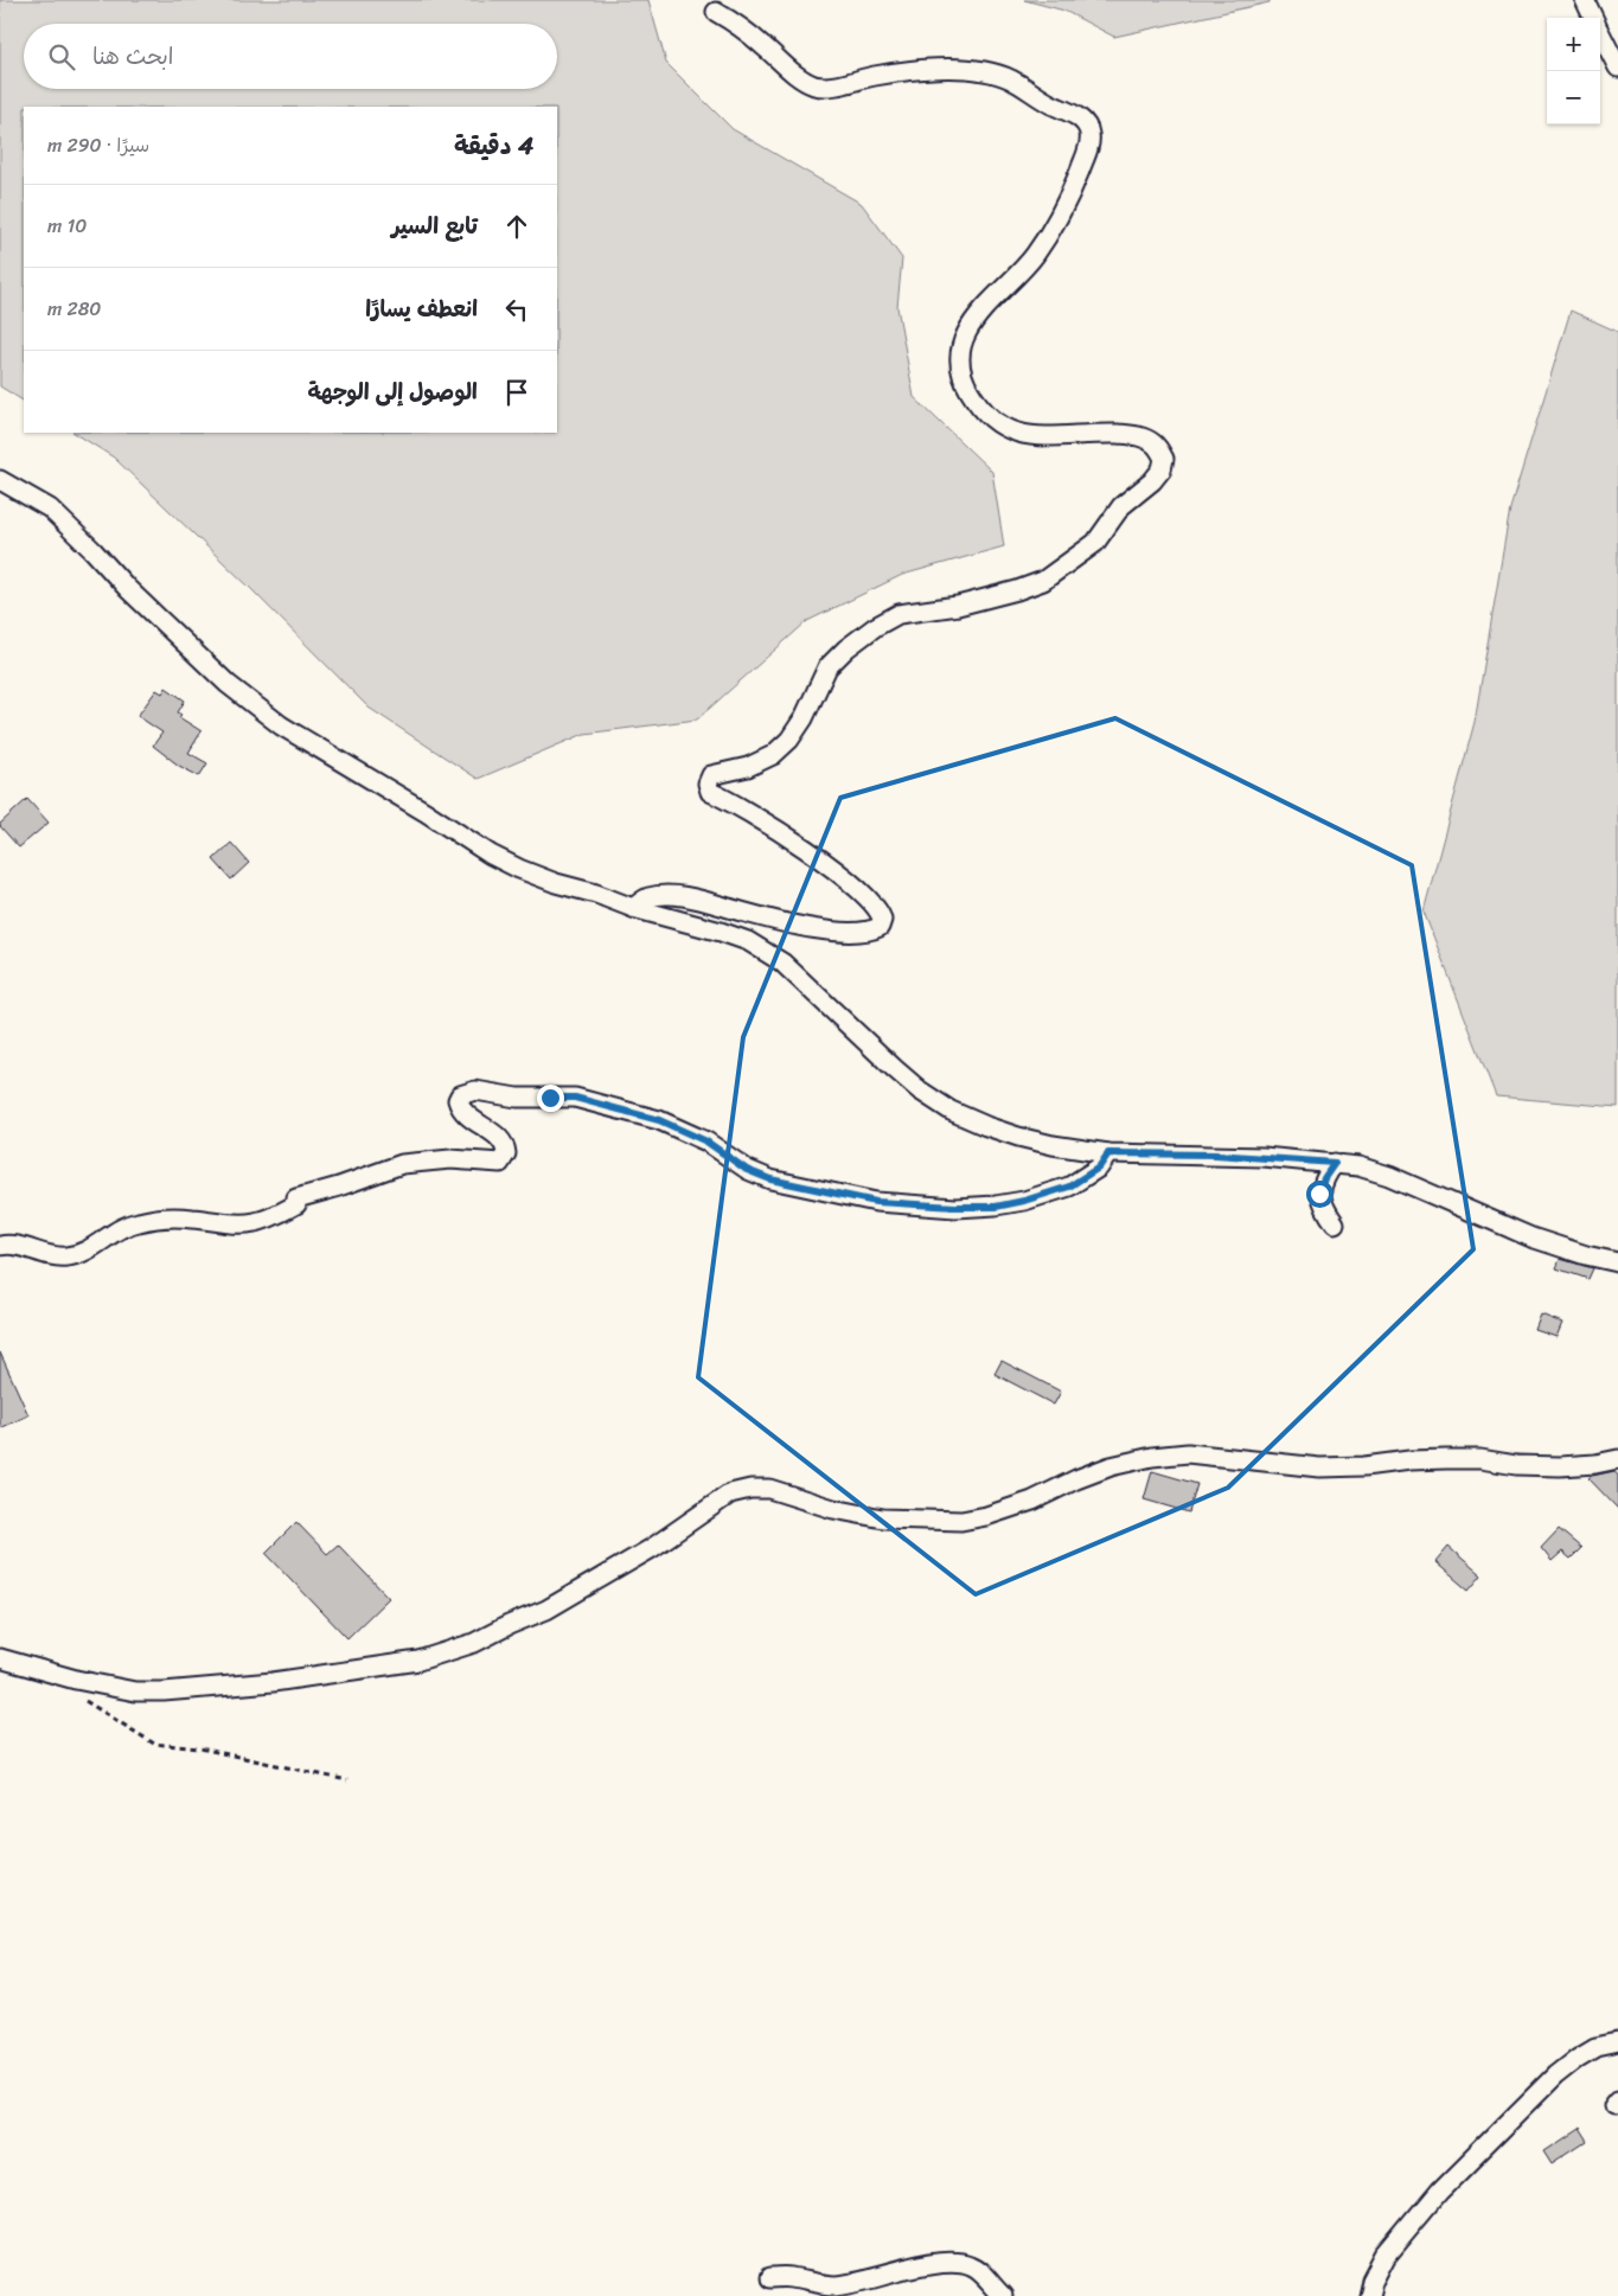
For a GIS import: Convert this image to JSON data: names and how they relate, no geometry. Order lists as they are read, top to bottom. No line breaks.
{"page":{"map_buttons":["+","−"],"search":"ابحث هنا","heading":["4 دقيقة","سيرًا · 290 m"],"list":[["تابع السير","10 m"],["انعطف يسارًا","280 m"],"الوصول إلى الوجهة"]}}
